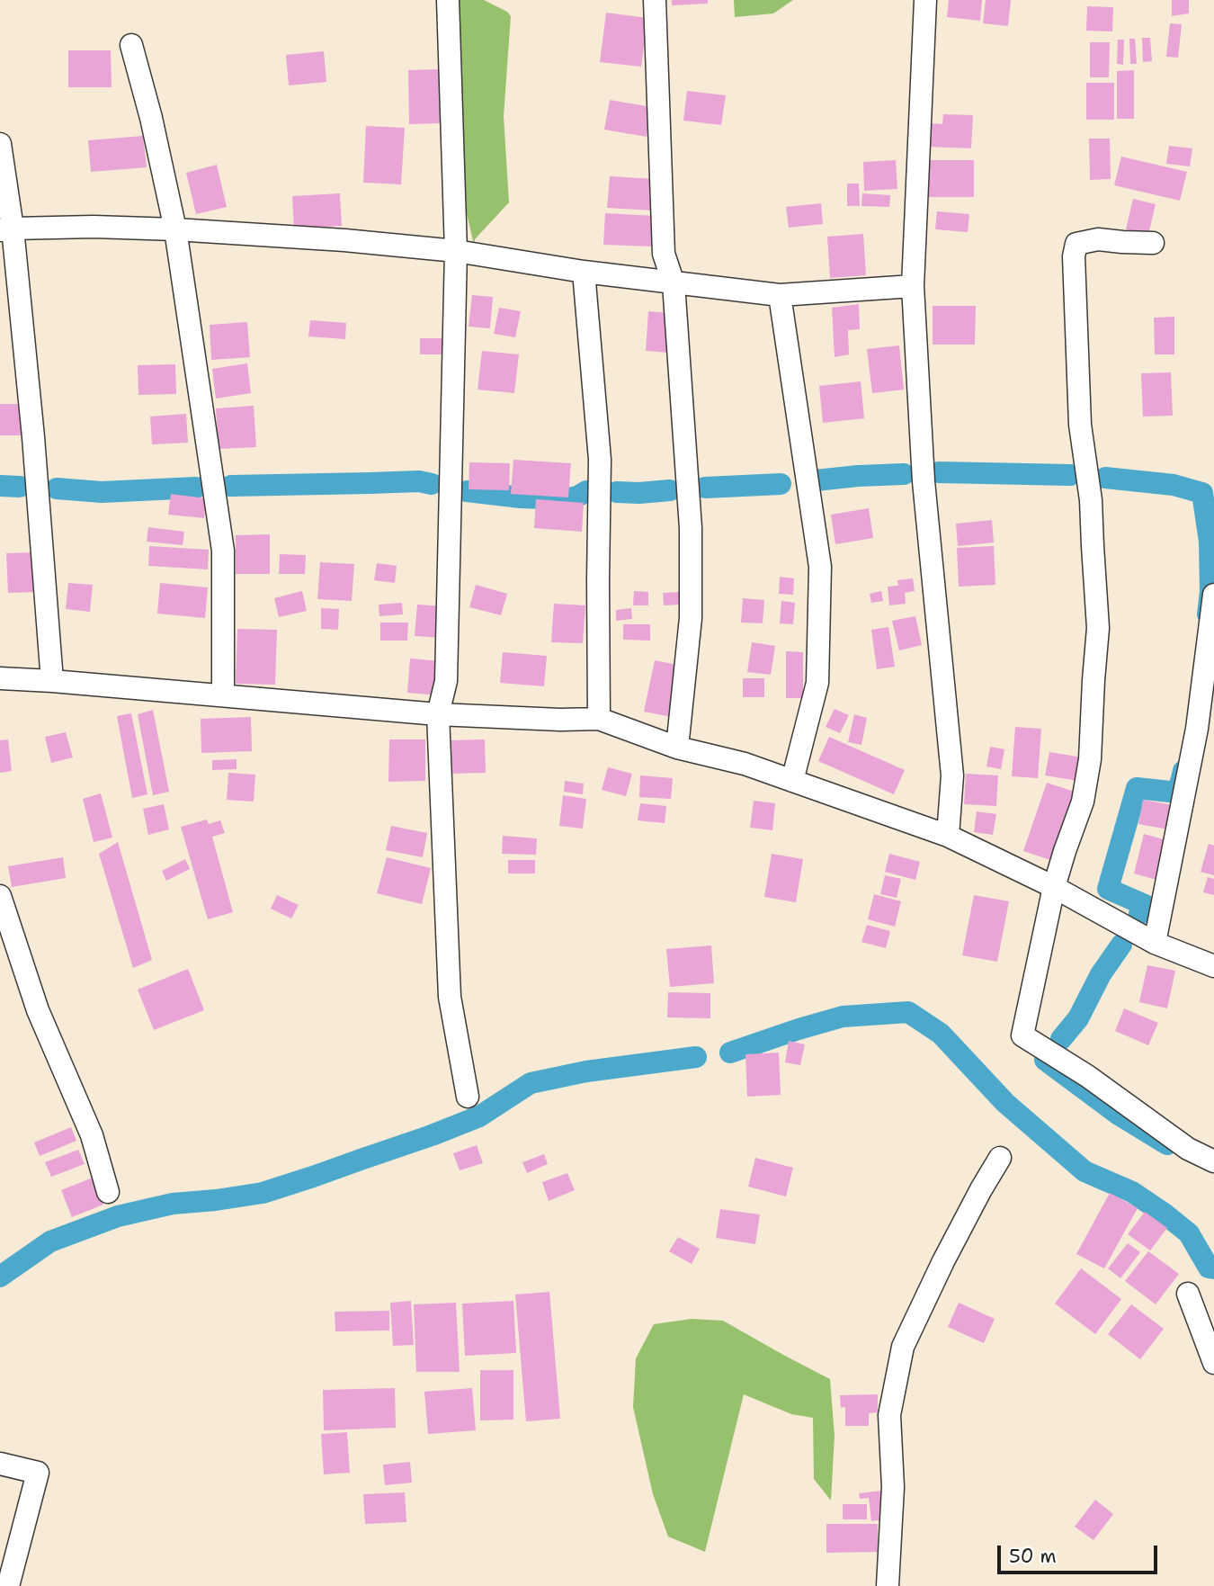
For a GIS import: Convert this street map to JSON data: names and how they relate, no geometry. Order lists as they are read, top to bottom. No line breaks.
{"scale_bar":"50 m"}
